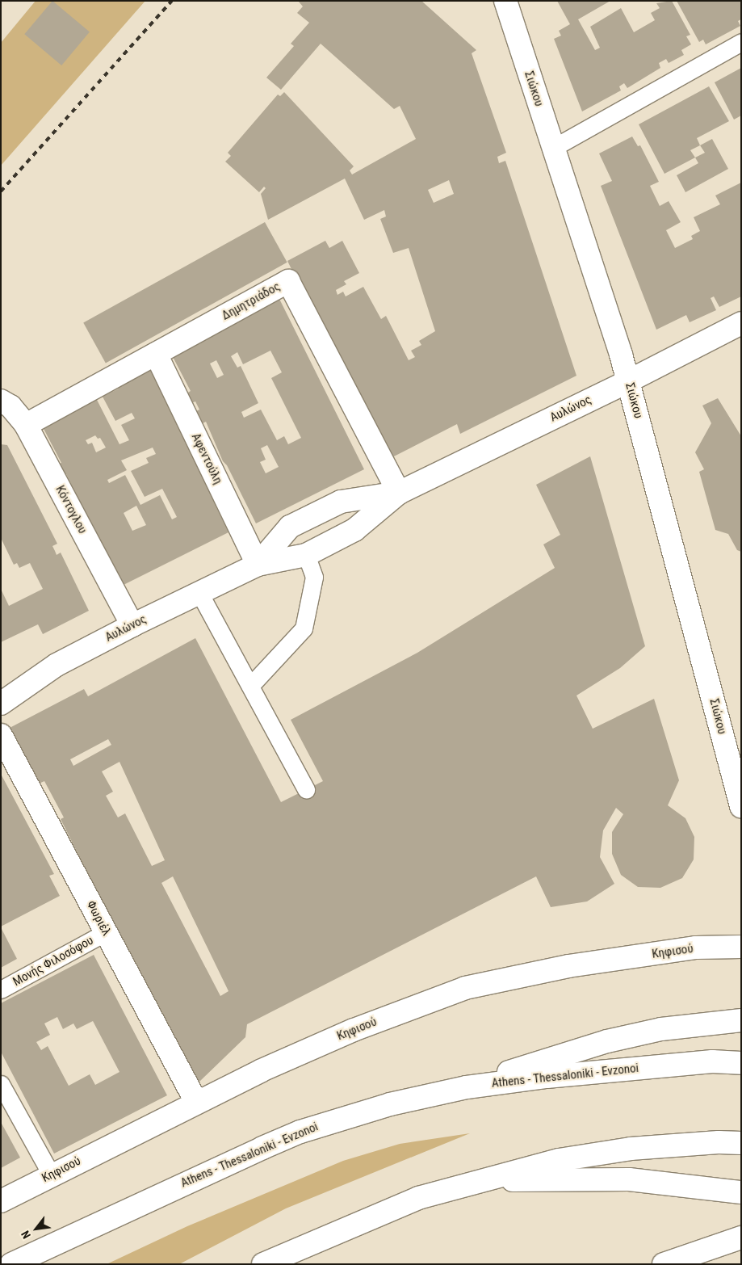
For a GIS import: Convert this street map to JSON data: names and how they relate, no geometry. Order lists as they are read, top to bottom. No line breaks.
{"streets":{"main road":["Σιώκου","Δημητριάδος","Αυλώνος","Αφεντούλη","Κόντογλου","Φωριέλ","Κηφισού","Athens - Thessaloniki - Evzonoi"],"lane":["Μονής Φιλοσόφου"]},"crossings":[["Σιώκου","Αυλώνος"],["Δημητριάδος","Αυλώνος"],["Δημητριάδος","Αφεντούλη"],["Δημητριάδος","Κόντογλου"],["Αυλώνος","Αφεντούλη"],["Αυλώνος","Κόντογλου"],["Φωριέλ","Κηφισού"],["Φωριέλ","Μονής Φιλοσόφου"]],"north":"bottom left"}
